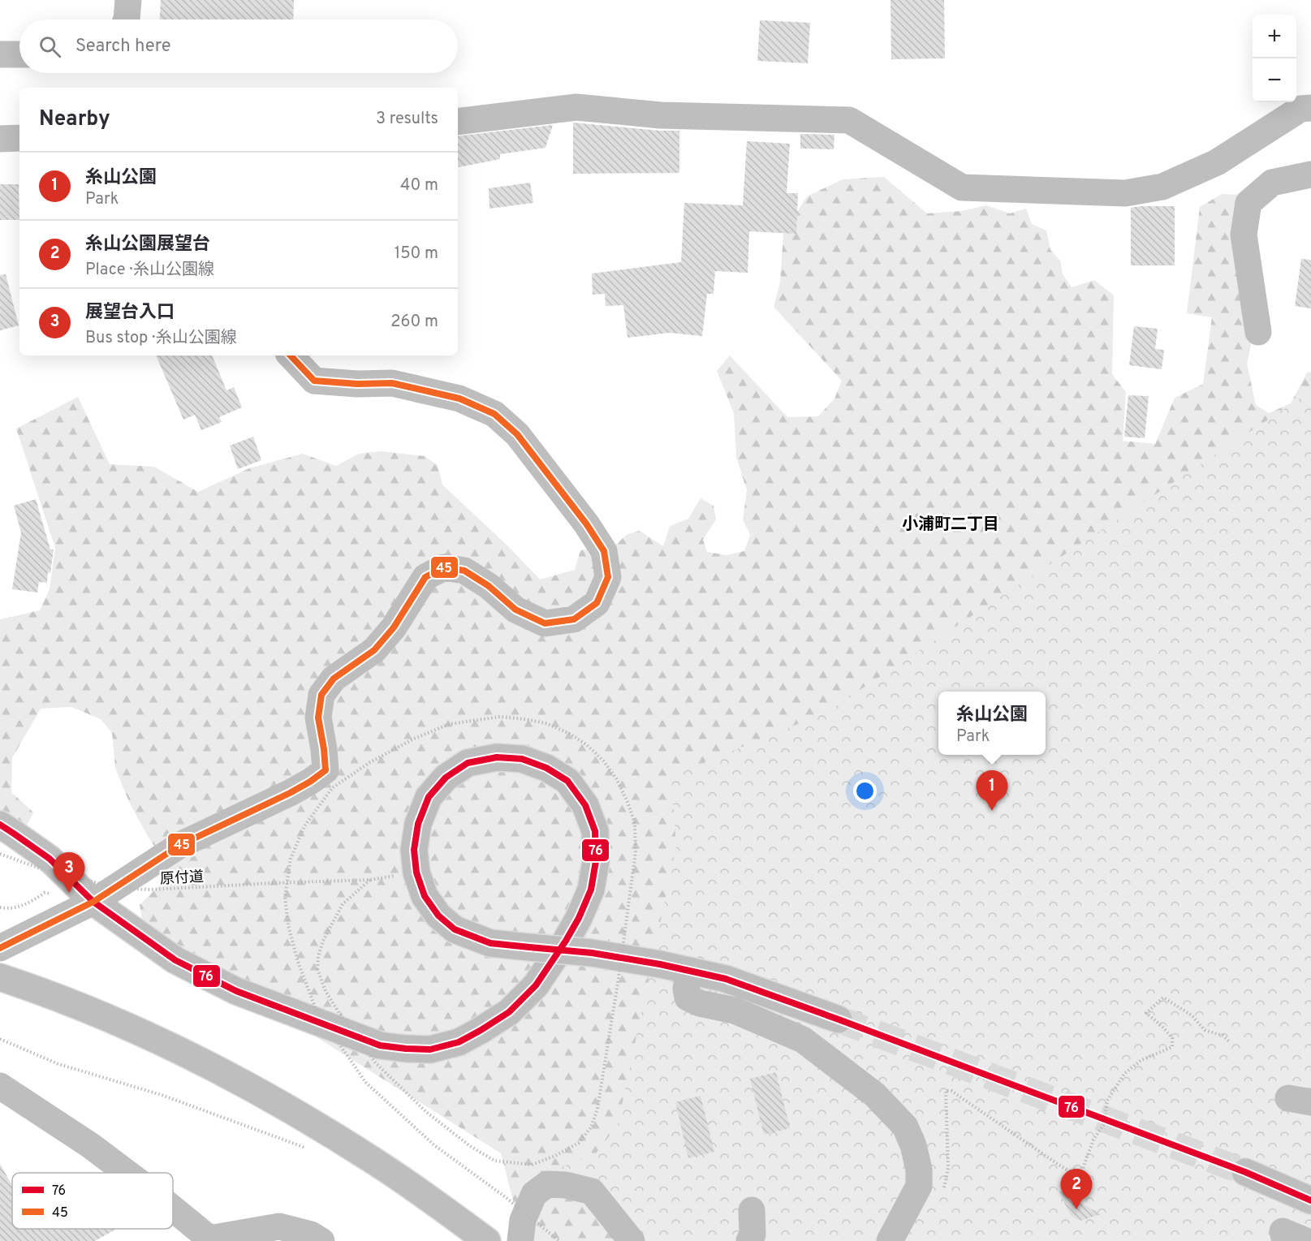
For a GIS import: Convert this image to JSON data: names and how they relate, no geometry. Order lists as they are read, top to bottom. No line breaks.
{"streets":{"path":["原付道"]},"districts":["小浦町二丁目"],"lines":["transit line 45","transit line 76"],"legend":["76","45"],"page":{"map_buttons":["+","−"],"search":"Search here","heading":["Nearby","3 results"],"list":[{"mark":"1","name":"糸山公園","note":"Park","value":"40 m"},{"mark":"2","name":"糸山公園展望台","note":"Place · 糸山公園線","value":"150 m"},{"mark":"3","name":"展望台入口","note":"Bus stop · 糸山公園線","value":"260 m"}],"popup":["糸山公園","Park"],"pins":["1","3","2"]}}
